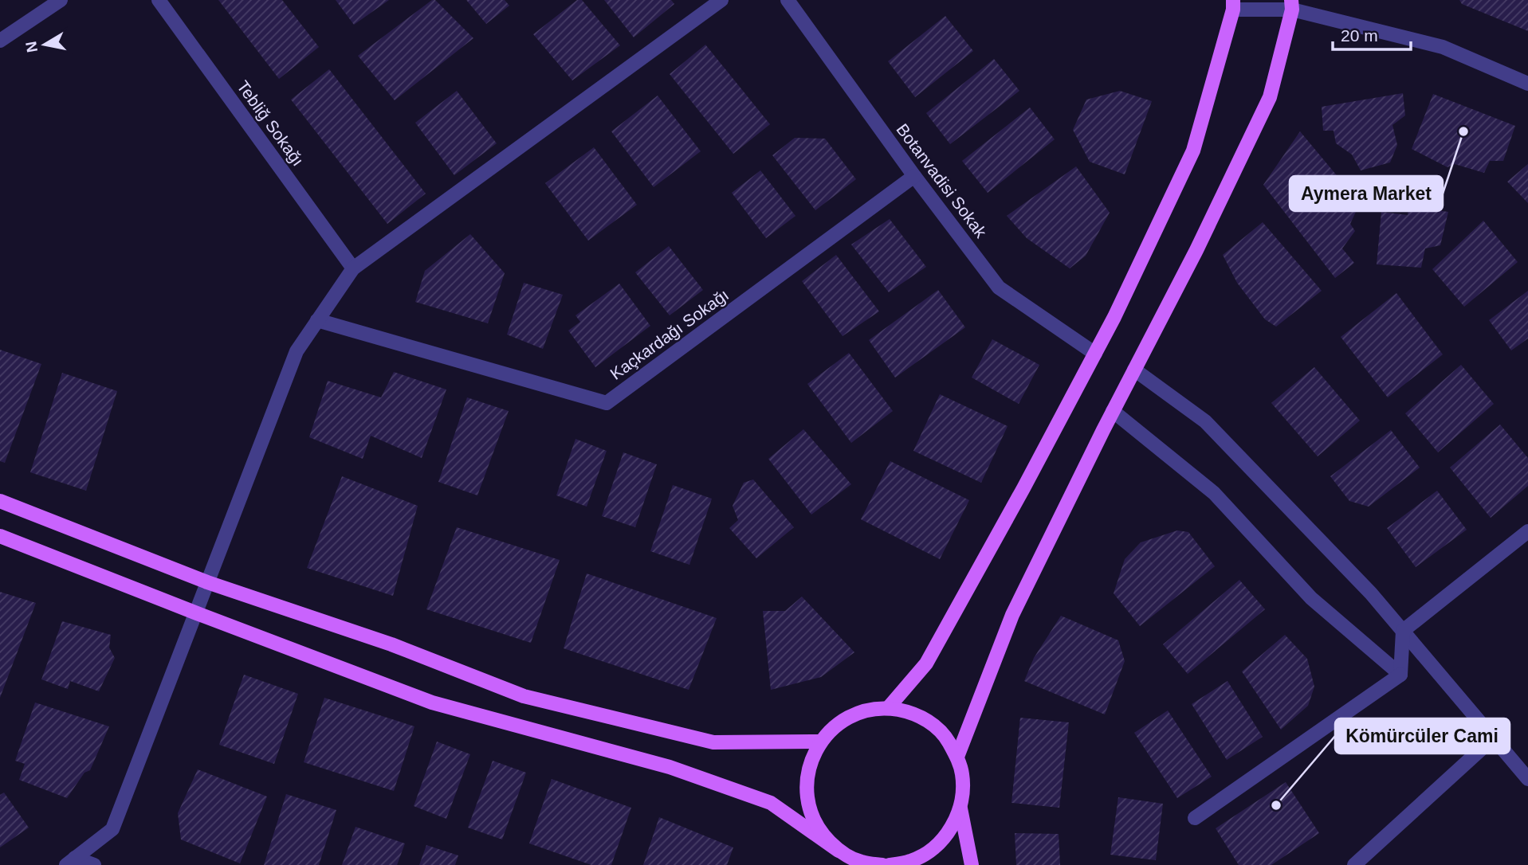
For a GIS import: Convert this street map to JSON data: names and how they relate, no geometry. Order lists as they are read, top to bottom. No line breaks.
{"streets":{"street":["Tebliğ Sokağı","Botanvadisi Sokak","Kaçkardağı Sokağı"]},"crossings":[["Botanvadisi Sokak","Kaçkardağı Sokağı"]],"places":["Aymera Market","Kömürcüler Cami"],"scale_bar":"20 m","north":"left"}
